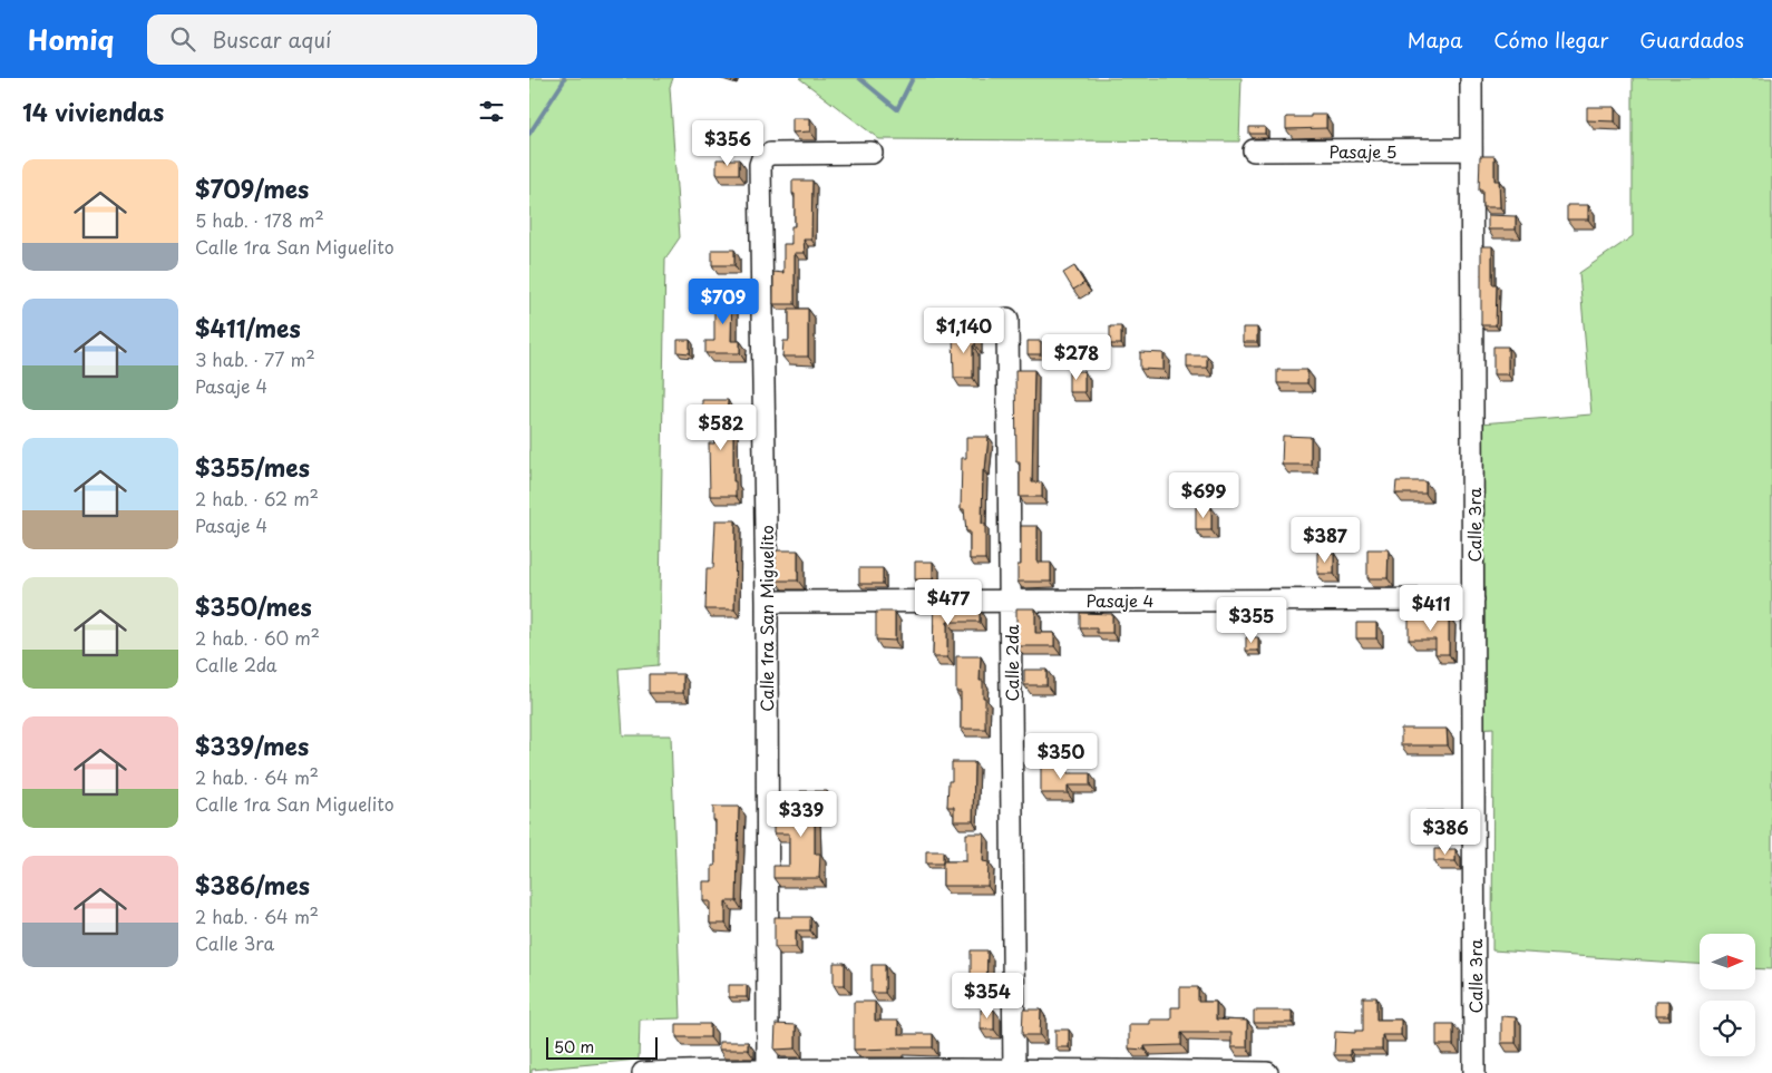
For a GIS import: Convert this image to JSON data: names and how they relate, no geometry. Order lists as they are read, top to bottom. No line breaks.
{"streets":{"street":["Pasaje 5","Calle 3ra","Pasaje 4","Calle 1ra San Miguelito","Calle 2da"]},"crossings":[["Pasaje 5","Calle 3ra"],["Calle 3ra","Pasaje 4"],["Pasaje 4","Calle 1ra San Miguelito"],["Pasaje 4","Calle 2da"]],"scale_bar":"50 m","north":"right","page":{"header":"Homiq","search":"Buscar aquí","nav":["Mapa","Cómo llegar","Guardados"],"heading":"14 viviendas","price":["$356","$709","$1,140","$278","$582","$699","$387","$477","$411","$355","$350","$339","$386","$354"],"list":[{"name":"$709/mes","note":"5 hab. · 178 m² · Calle 1ra San Miguelito"},{"name":"$411/mes","note":"3 hab. · 77 m² · Pasaje 4"},{"name":"$355/mes","note":"2 hab. · 62 m² · Pasaje 4"},{"name":"$350/mes","note":"2 hab. · 60 m² · Calle 2da"},{"name":"$339/mes","note":"2 hab. · 64 m² · Calle 1ra San Miguelito"},{"name":"$386/mes","note":"2 hab. · 64 m² · Calle 3ra"}],"scale":"50 m"}}
